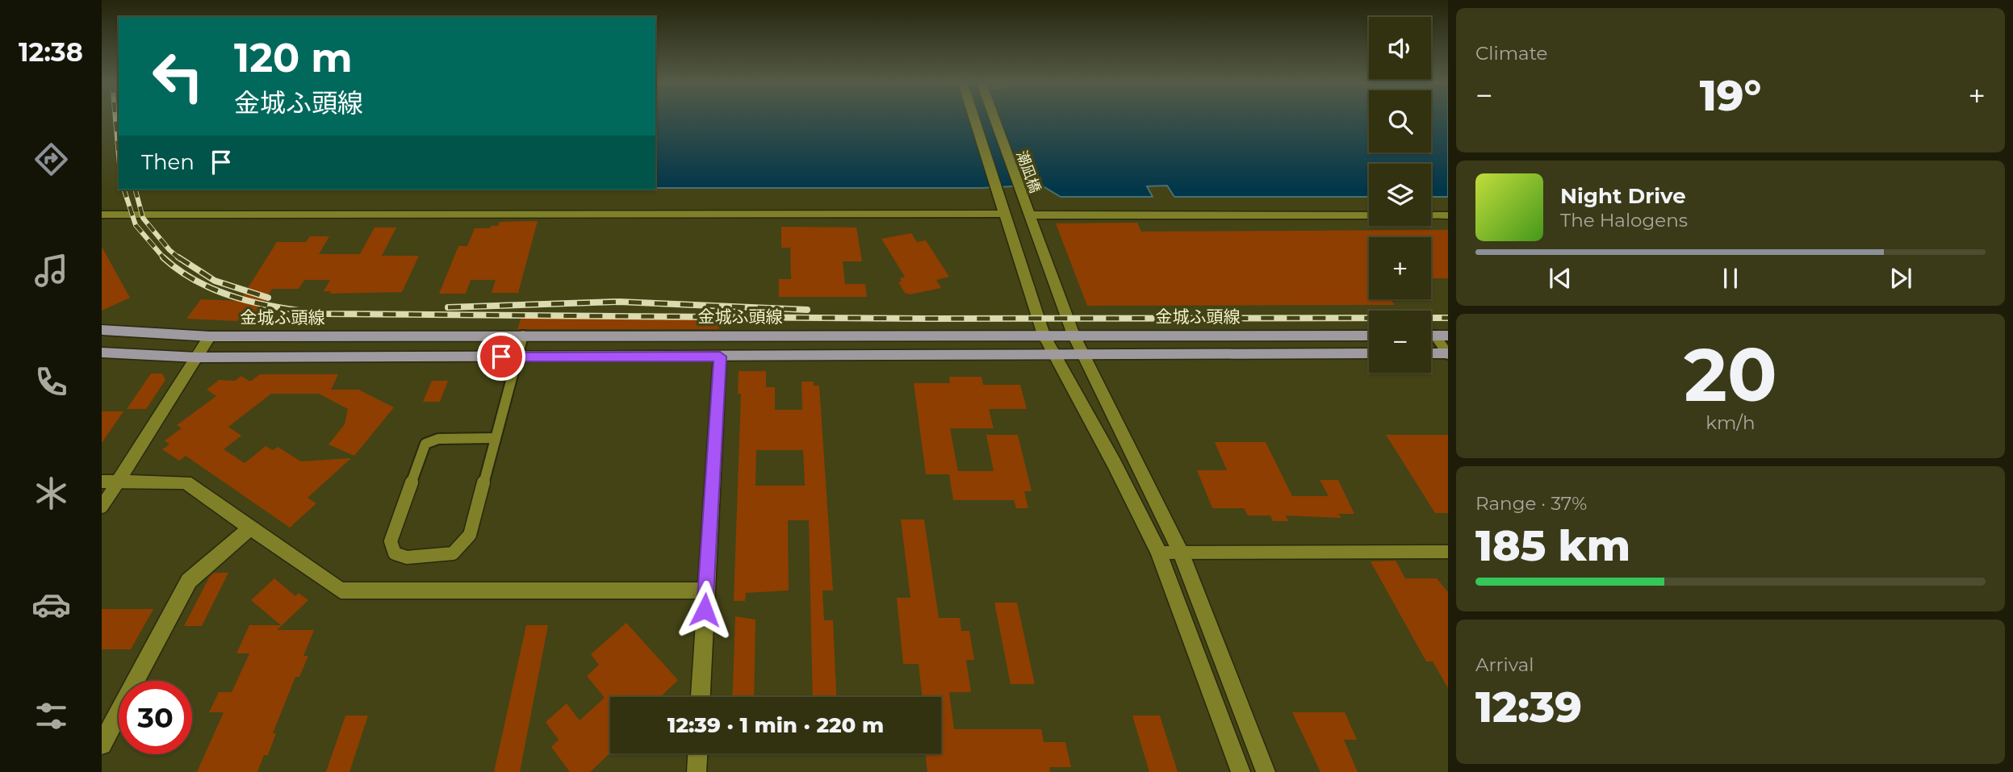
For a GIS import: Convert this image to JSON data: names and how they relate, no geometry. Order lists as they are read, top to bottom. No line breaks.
{"streets":{"main road":["金城ふ頭線"],"street":["潮凪橋"]},"crossings":[["潮凪橋","金城ふ頭線"]],"page":{"tabs":"12:38","tile":["Climate",["20","km/h"],["Range · 37%","185 km"],["Arrival","12:39"]],"map_buttons":["+","−"],"turn":["120 m","金城ふ頭線"],"heat":["−","19°","+"],"then":"Then","song":["Night Drive","The Halogens"],"limit":"30","trip":"12:39 · 1 min · 220 m"}}
